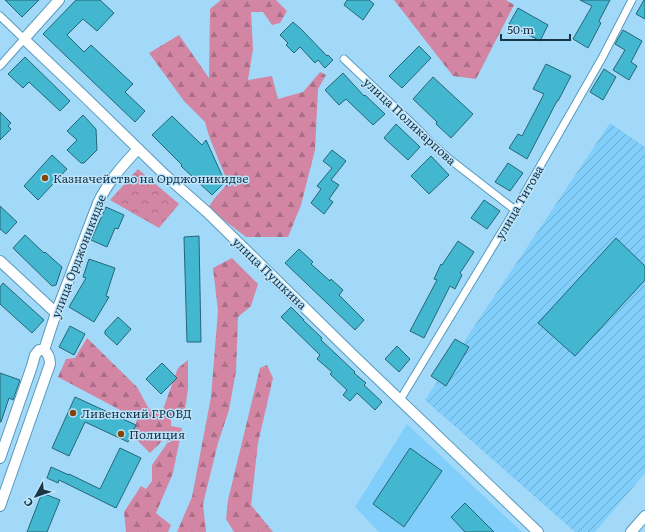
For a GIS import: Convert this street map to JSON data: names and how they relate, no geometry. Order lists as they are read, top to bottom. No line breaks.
{"streets":{"street":["улица Поликарпова","улица Титова","улица Орджоникидзе","улица Пушкина"]},"crossings":[["улица Поликарпова","улица Титова"],["улица Титова","улица Пушкина"],["улица Орджоникидзе","улица Пушкина"]],"places":["Казначейство на Орджоникидзе","Ливенский ГРОВД","Полиция"],"scale_bar":"50 m","north":"bottom left"}
